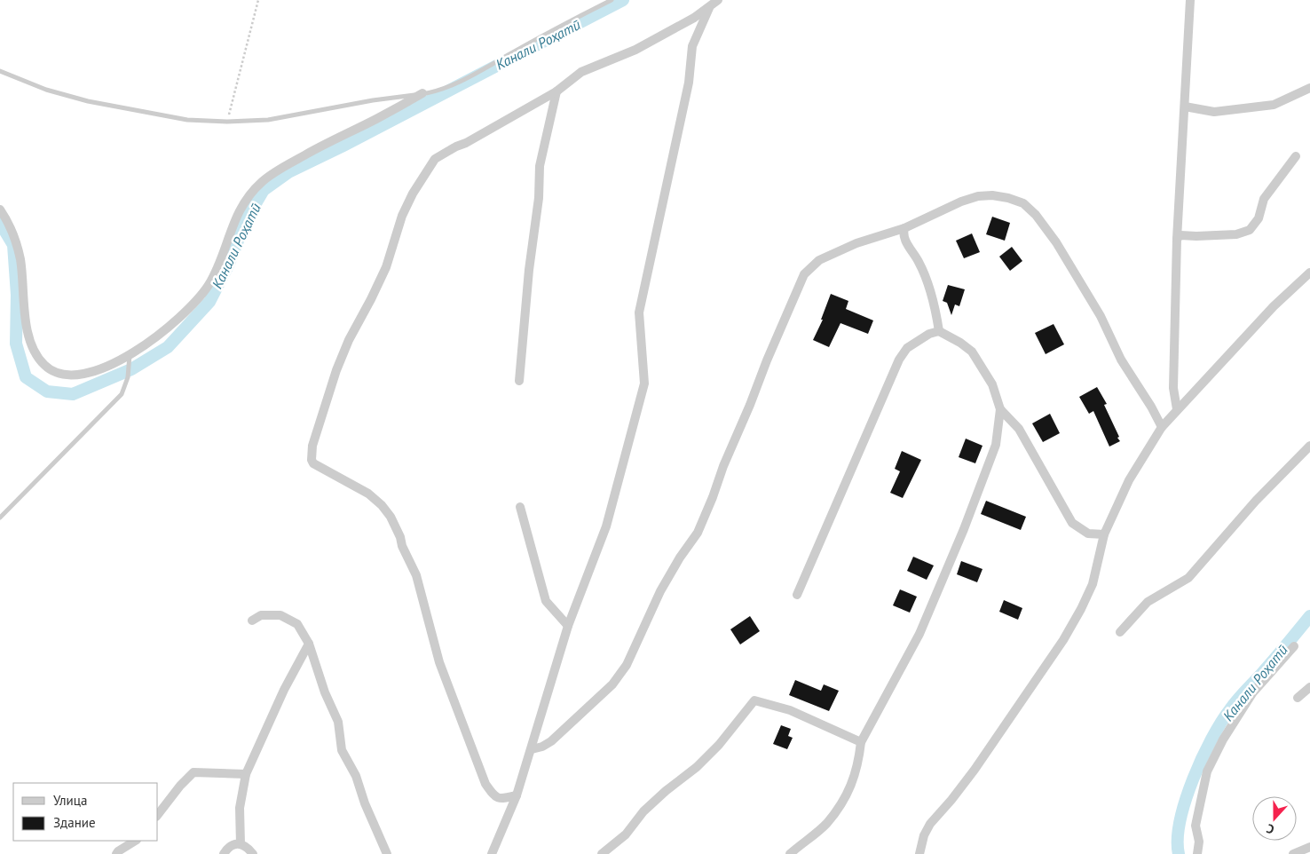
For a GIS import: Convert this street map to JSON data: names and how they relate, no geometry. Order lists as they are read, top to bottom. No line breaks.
{"water":["Канали Роҳатӣ"],"legend":["Улица","Здание"],"north":"bottom"}
